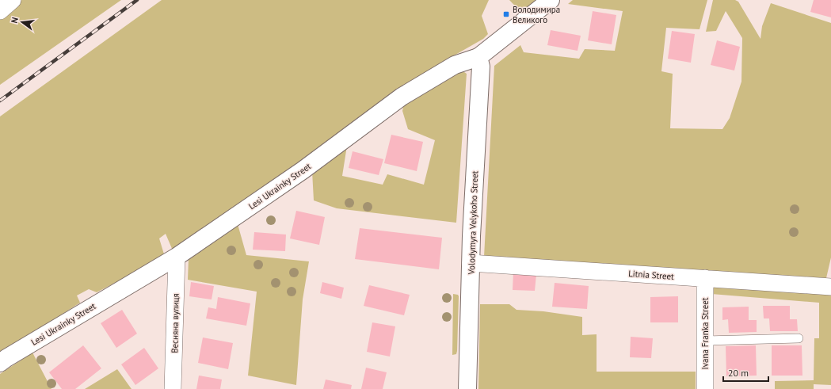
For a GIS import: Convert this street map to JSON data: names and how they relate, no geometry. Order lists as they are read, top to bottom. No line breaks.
{"streets":{"street":["Lesi Ukrainky Street","Volodymyra Velykoho Street","Litnia Street","Весняна вулиця","Ivana Franka Street"]},"crossings":[["Lesi Ukrainky Street","Volodymyra Velykoho Street"],["Lesi Ukrainky Street","Весняна вулиця"],["Volodymyra Velykoho Street","Litnia Street"],["Litnia Street","Ivana Franka Street"]],"places":{"transit":["Володимира Великого"]},"scale_bar":"20 m","north":"left"}
